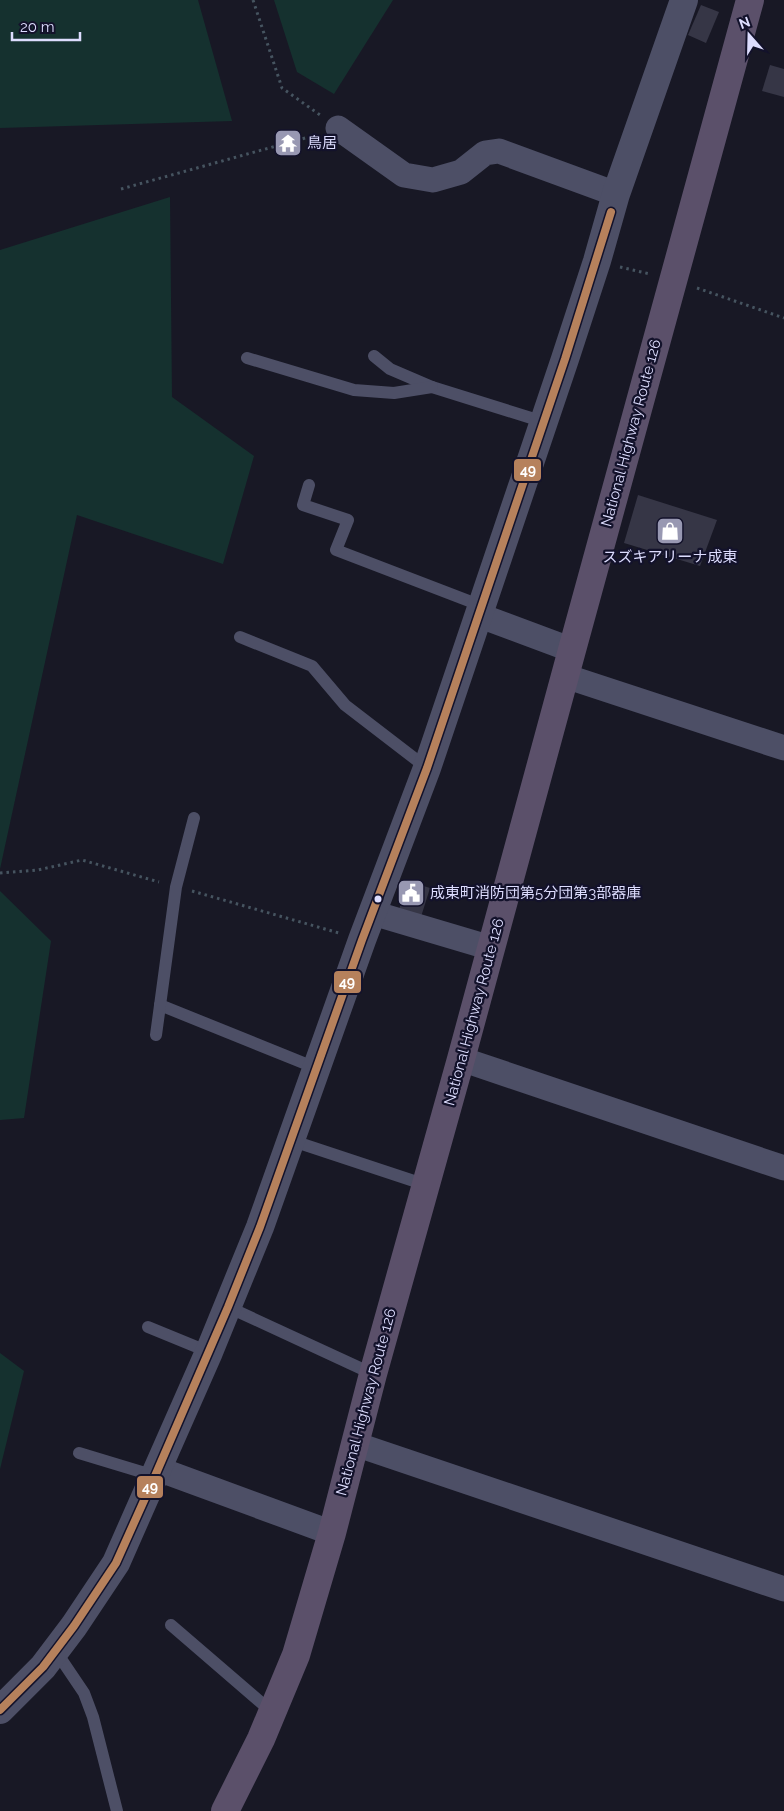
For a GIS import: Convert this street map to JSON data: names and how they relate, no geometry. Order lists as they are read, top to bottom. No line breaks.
{"streets":{"highway":["National Highway Route 126"]},"places":{"temple":["鳥居"],"shop":["スズキアリーナ成東"],"public building":["成東町消防団第5分団第3部器庫"]},"lines":["transit line 49"],"scale_bar":"20 m","north":"top"}
